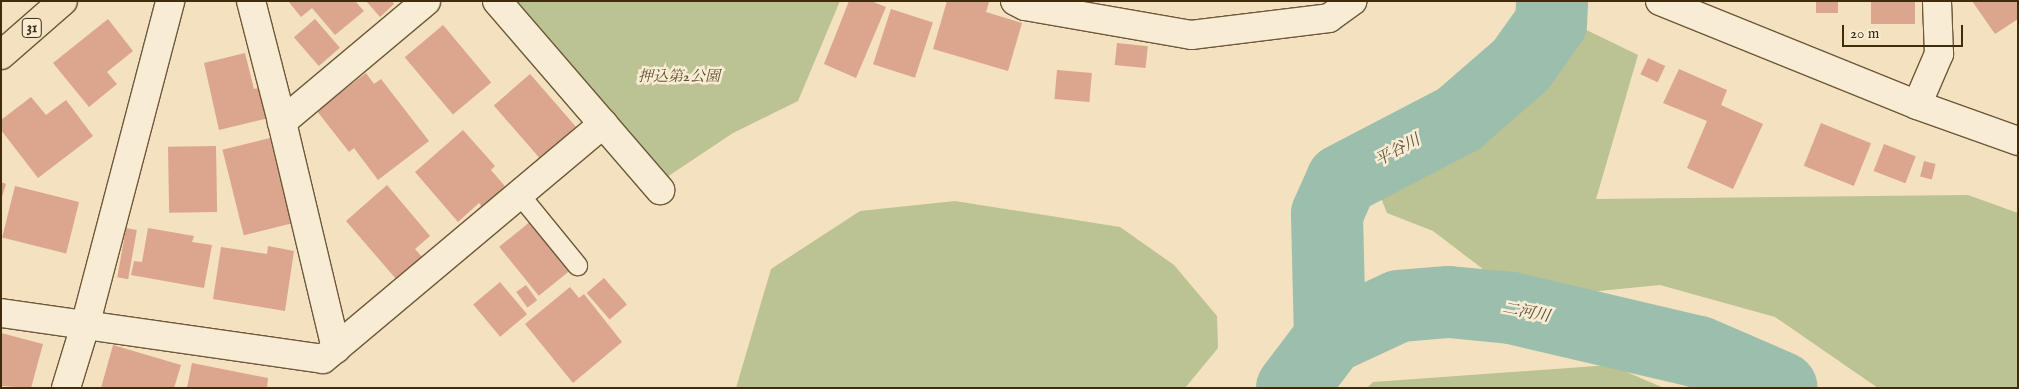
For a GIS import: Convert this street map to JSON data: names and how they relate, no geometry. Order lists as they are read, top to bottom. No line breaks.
{"streets":{"main road":["31"]},"water":["平谷川","二河川"],"parks":["押込第2公園"],"scale_bar":"20 m"}
